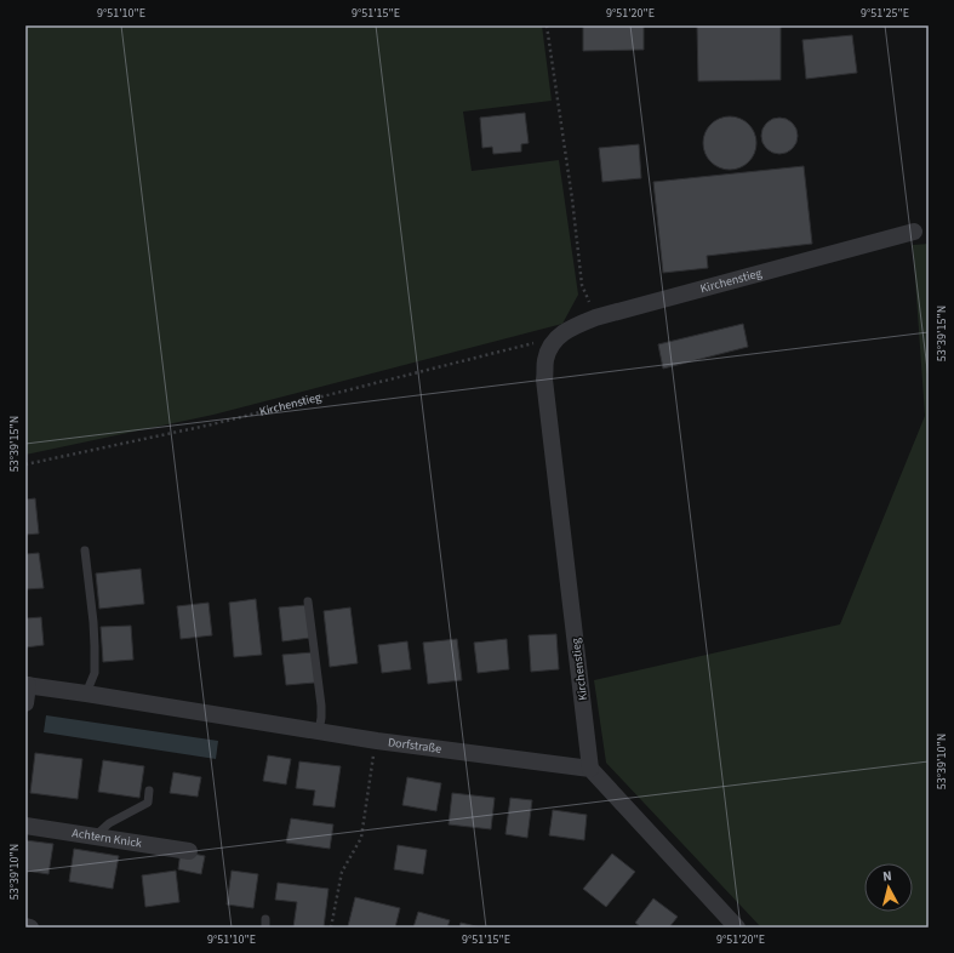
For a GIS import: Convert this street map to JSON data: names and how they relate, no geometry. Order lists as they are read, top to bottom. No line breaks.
{"streets":{"street":["Kirchenstieg","Dorfstraße","Achtern Knick"]},"crossings":[["Kirchenstieg","Dorfstraße"]],"north":"top","coordinates":["9°51'10\"E","9°51'15\"E","9°51'20\"E","9°51'25\"E","53°39'15\"N","53°39'10\"N"]}
